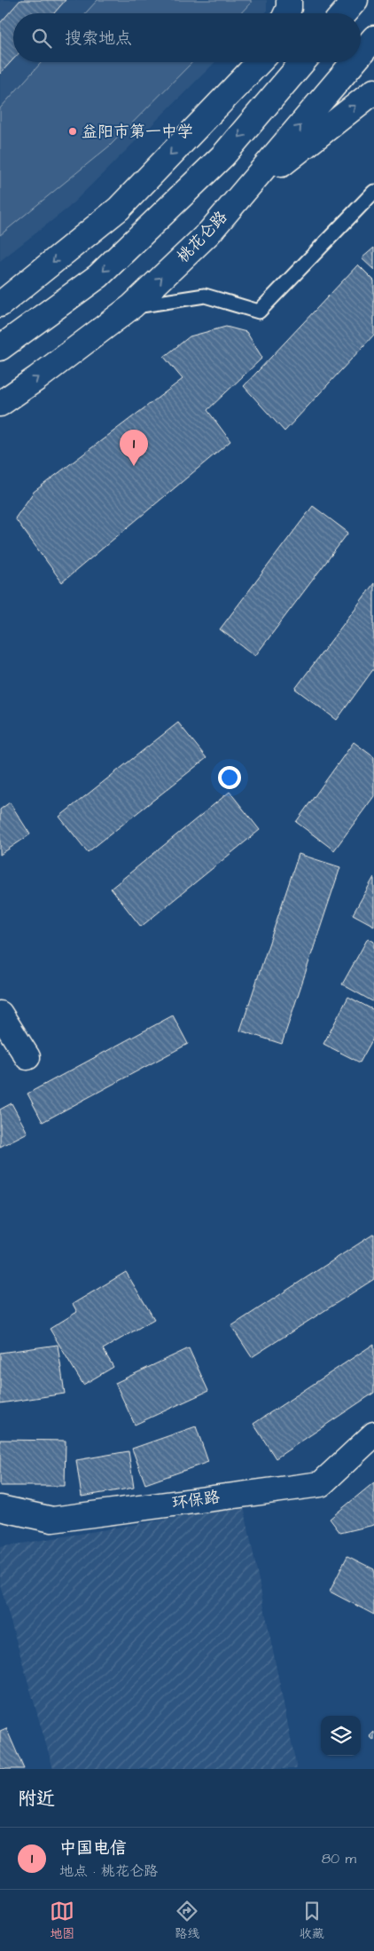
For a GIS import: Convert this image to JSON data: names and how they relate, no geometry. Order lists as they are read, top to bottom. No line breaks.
{"streets":{"main road":["桃花仑路","环保路"]},"places":["益阳市第一中学"],"page":{"search":"搜索地点","pins":"1","heading":"附近","list":[{"mark":"1","name":"中国电信","note":"地点 · 桃花仑路","value":"80 m"}],"nav":["地图","路线","收藏"]}}
